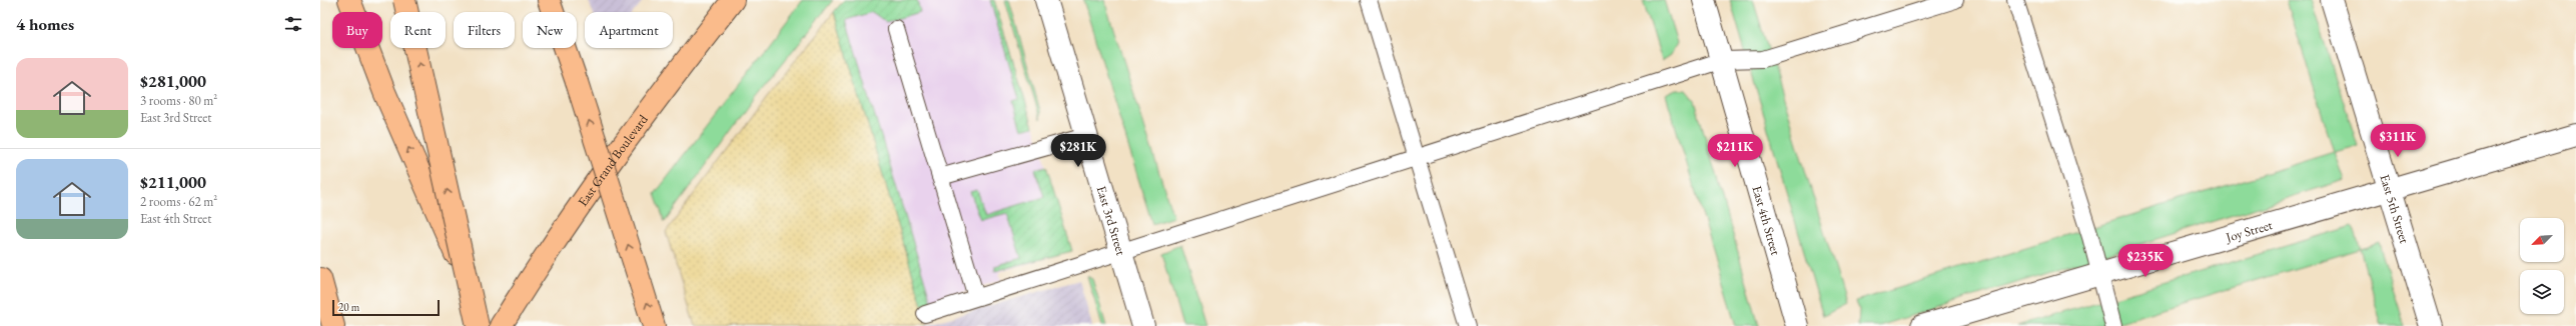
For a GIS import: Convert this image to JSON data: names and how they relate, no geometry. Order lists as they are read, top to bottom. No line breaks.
{"streets":{"main road":["East Grand Boulevard"],"street":["East 5th Street","East 3rd Street","East 4th Street","Joy Street"]},"crossings":[["East 5th Street","Joy Street"]],"scale_bar":"20 m","north":"bottom left","page":{"heading":"4 homes","chip":["Buy","Rent","Filters","New","Apartment"],"list":[{"name":"$281,000","note":"3 rooms · 80 m² · East 3rd Street"},{"name":"$211,000","note":"2 rooms · 62 m² · East 4th Street"}],"price":["$311K","$281K","$211K","$235K"],"scale":"20 m"}}
